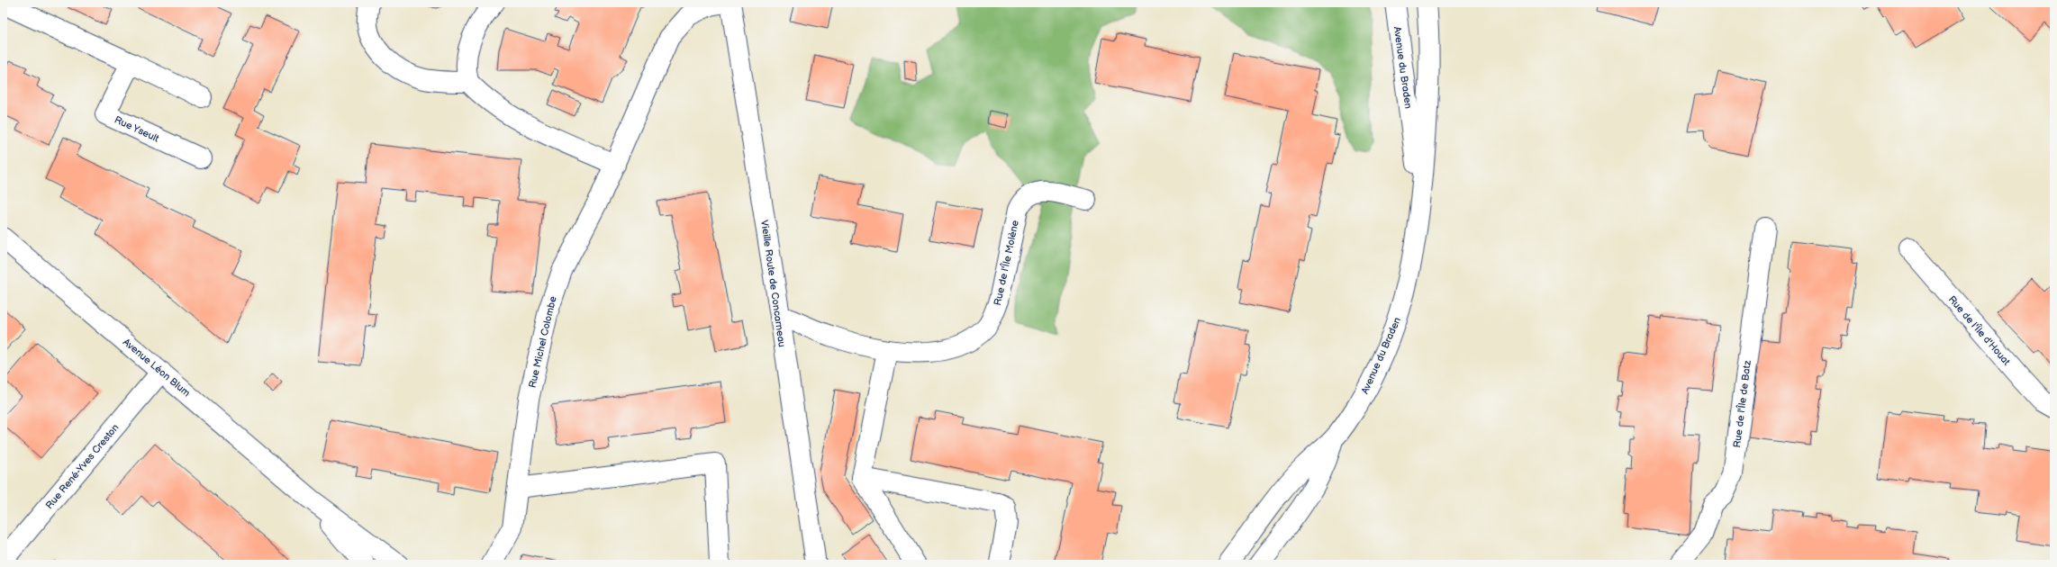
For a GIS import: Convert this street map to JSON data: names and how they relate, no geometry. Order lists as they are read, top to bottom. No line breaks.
{"streets":{"street":["Avenue du Braden","Rue Yseult","Rue de l'Île Molène","Vieille Route de Concarneau","Rue de l'Île d'Houat","Rue Michel Colombe","Avenue Léon Blum","Rue de l'Île de Batz","Rue René-Yves Creston"]},"crossings":[["Rue de l'Île Molène","Vieille Route de Concarneau"],["Avenue Léon Blum","Rue René-Yves Creston"]]}
